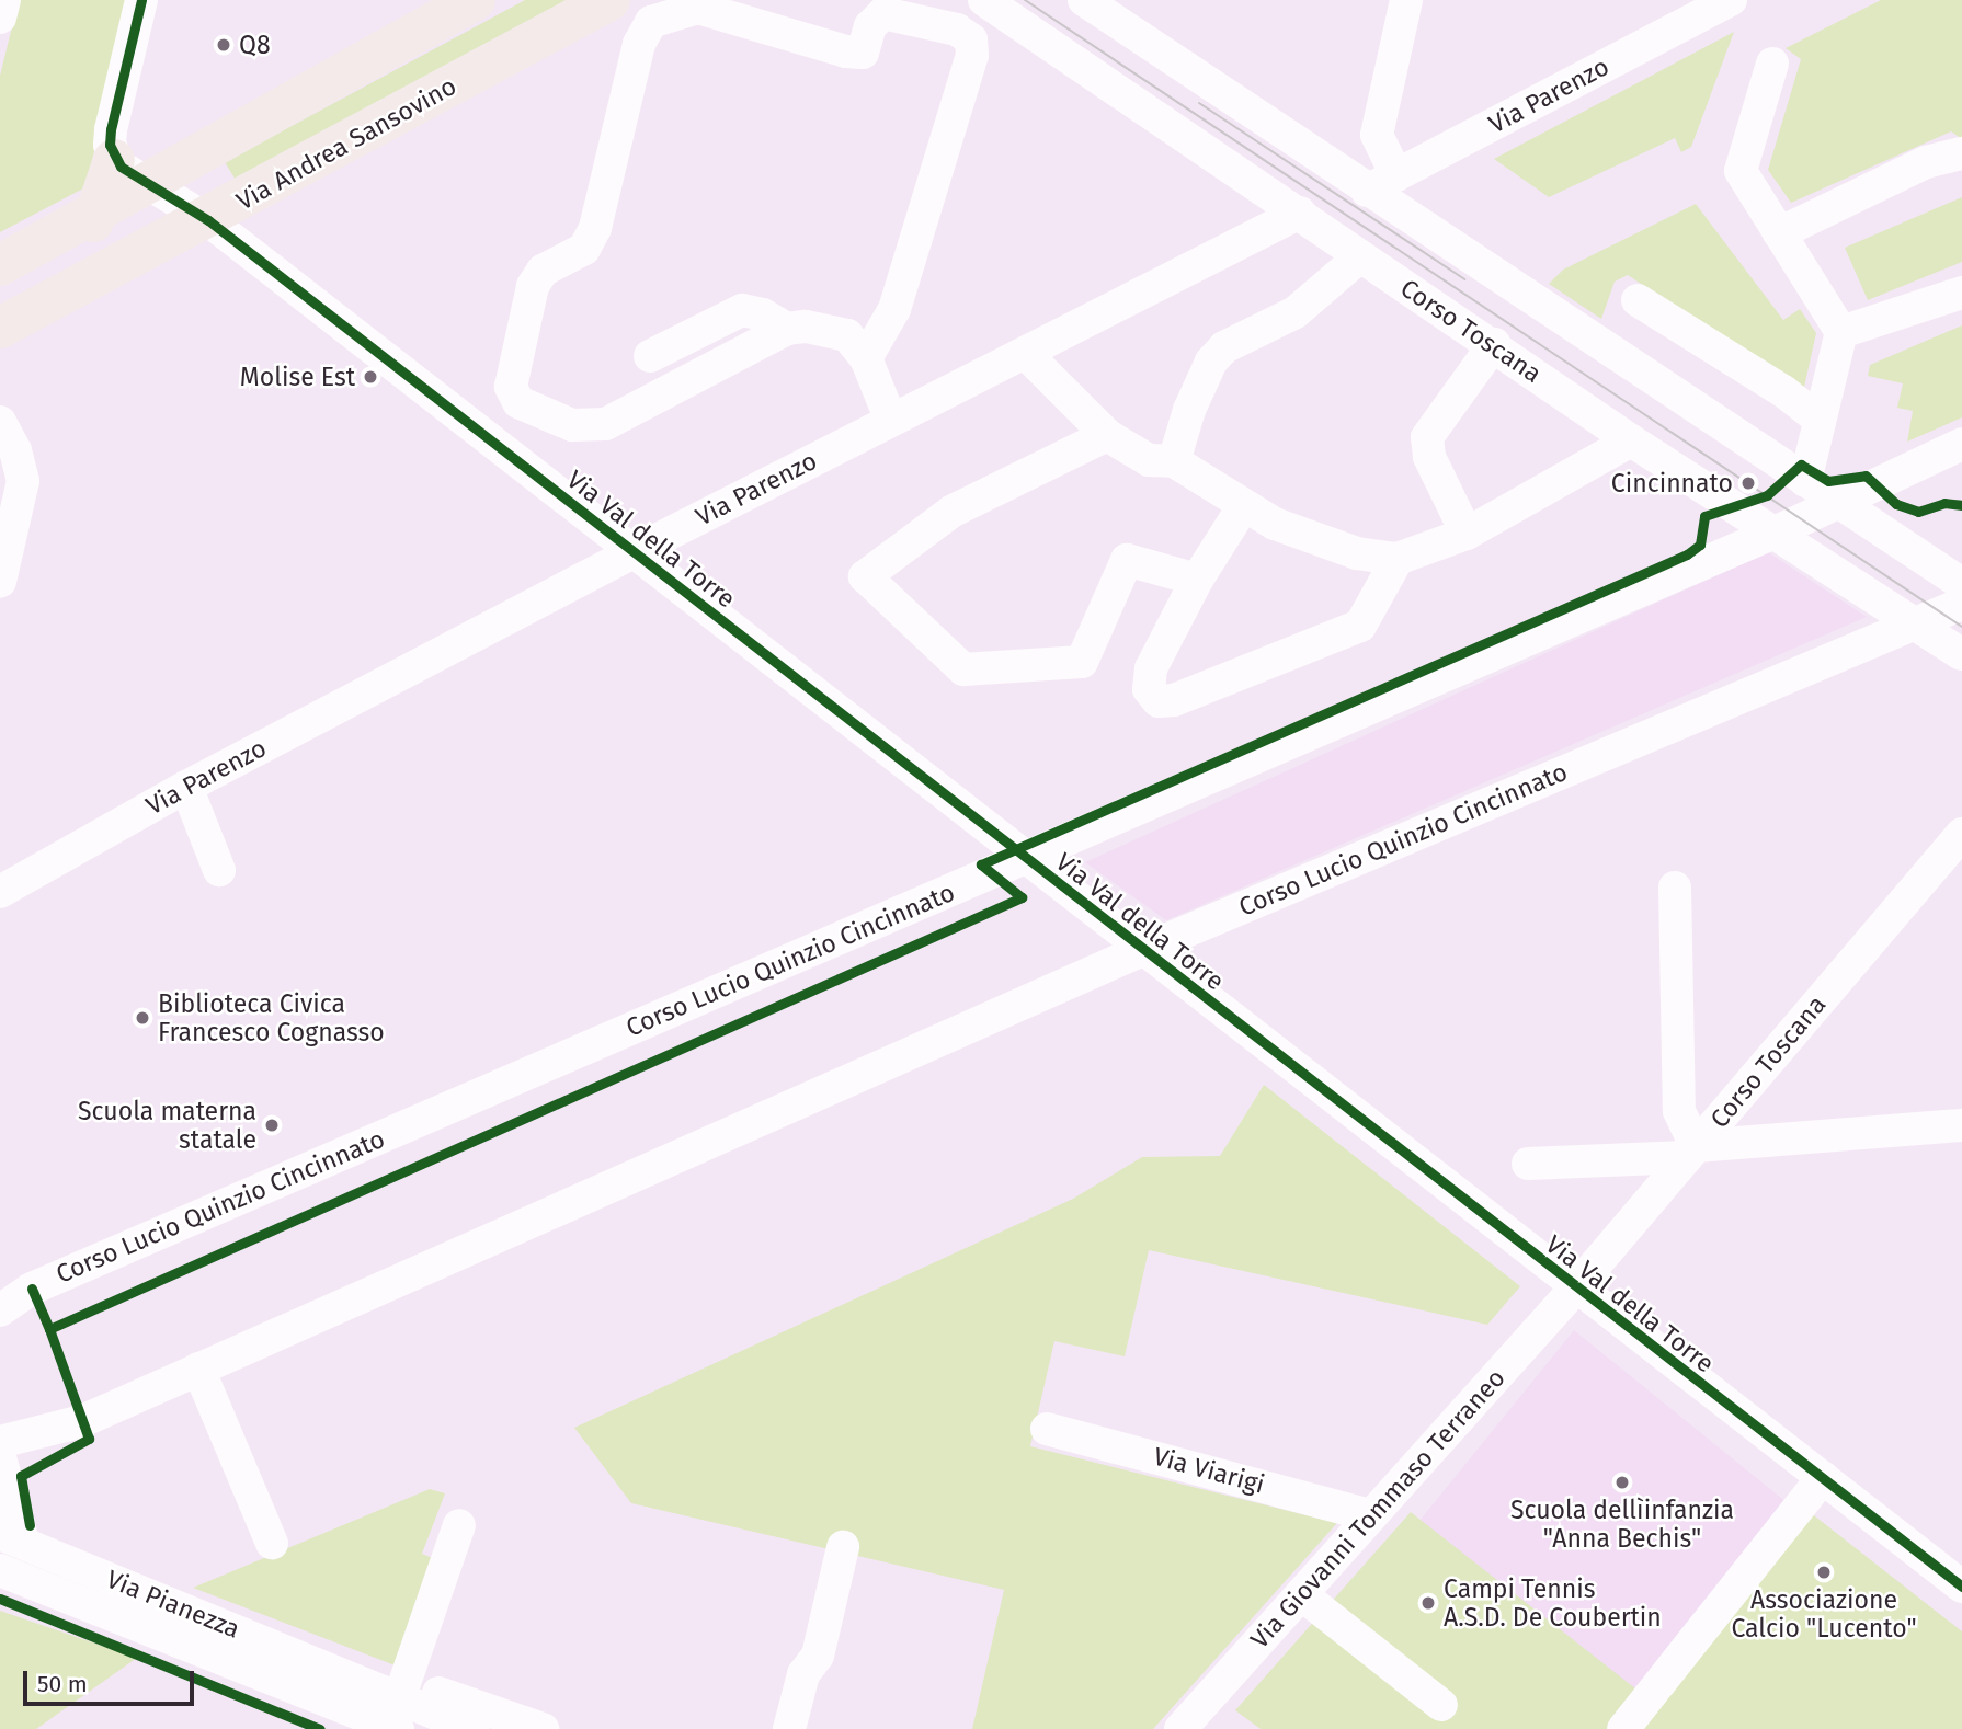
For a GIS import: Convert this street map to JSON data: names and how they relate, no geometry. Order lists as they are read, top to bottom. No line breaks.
{"streets":{"main road":["Via Andrea Sansovino"],"street":["Via Parenzo","Corso Toscana","Via Val della Torre","Corso Lucio Quinzio Cincinnato","Via Viarigi","Via Giovanni Tommaso Terraneo","Via Pianezza"]},"crossings":[["Via Parenzo","Corso Toscana"],["Via Parenzo","Via Val della Torre"],["Via Andrea Sansovino","Via Val della Torre"],["Corso Toscana","Via Val della Torre"],["Corso Toscana","Corso Lucio Quinzio Cincinnato"],["Corso Toscana","Via Giovanni Tommaso Terraneo"],["Via Val della Torre","Corso Lucio Quinzio Cincinnato"],["Via Val della Torre","Via Giovanni Tommaso Terraneo"],["Via Viarigi","Via Giovanni Tommaso Terraneo"]],"places":["Q8","Molise Est","Cincinnato","Biblioteca Civica Francesco Cognasso","Scuola materna statale","Scuola dellìinfanzia \"Anna Bechis\"","Associazione Calcio \"Lucento\"","Campi Tennis A.S.D. De Coubertin"],"scale_bar":"50 m"}
